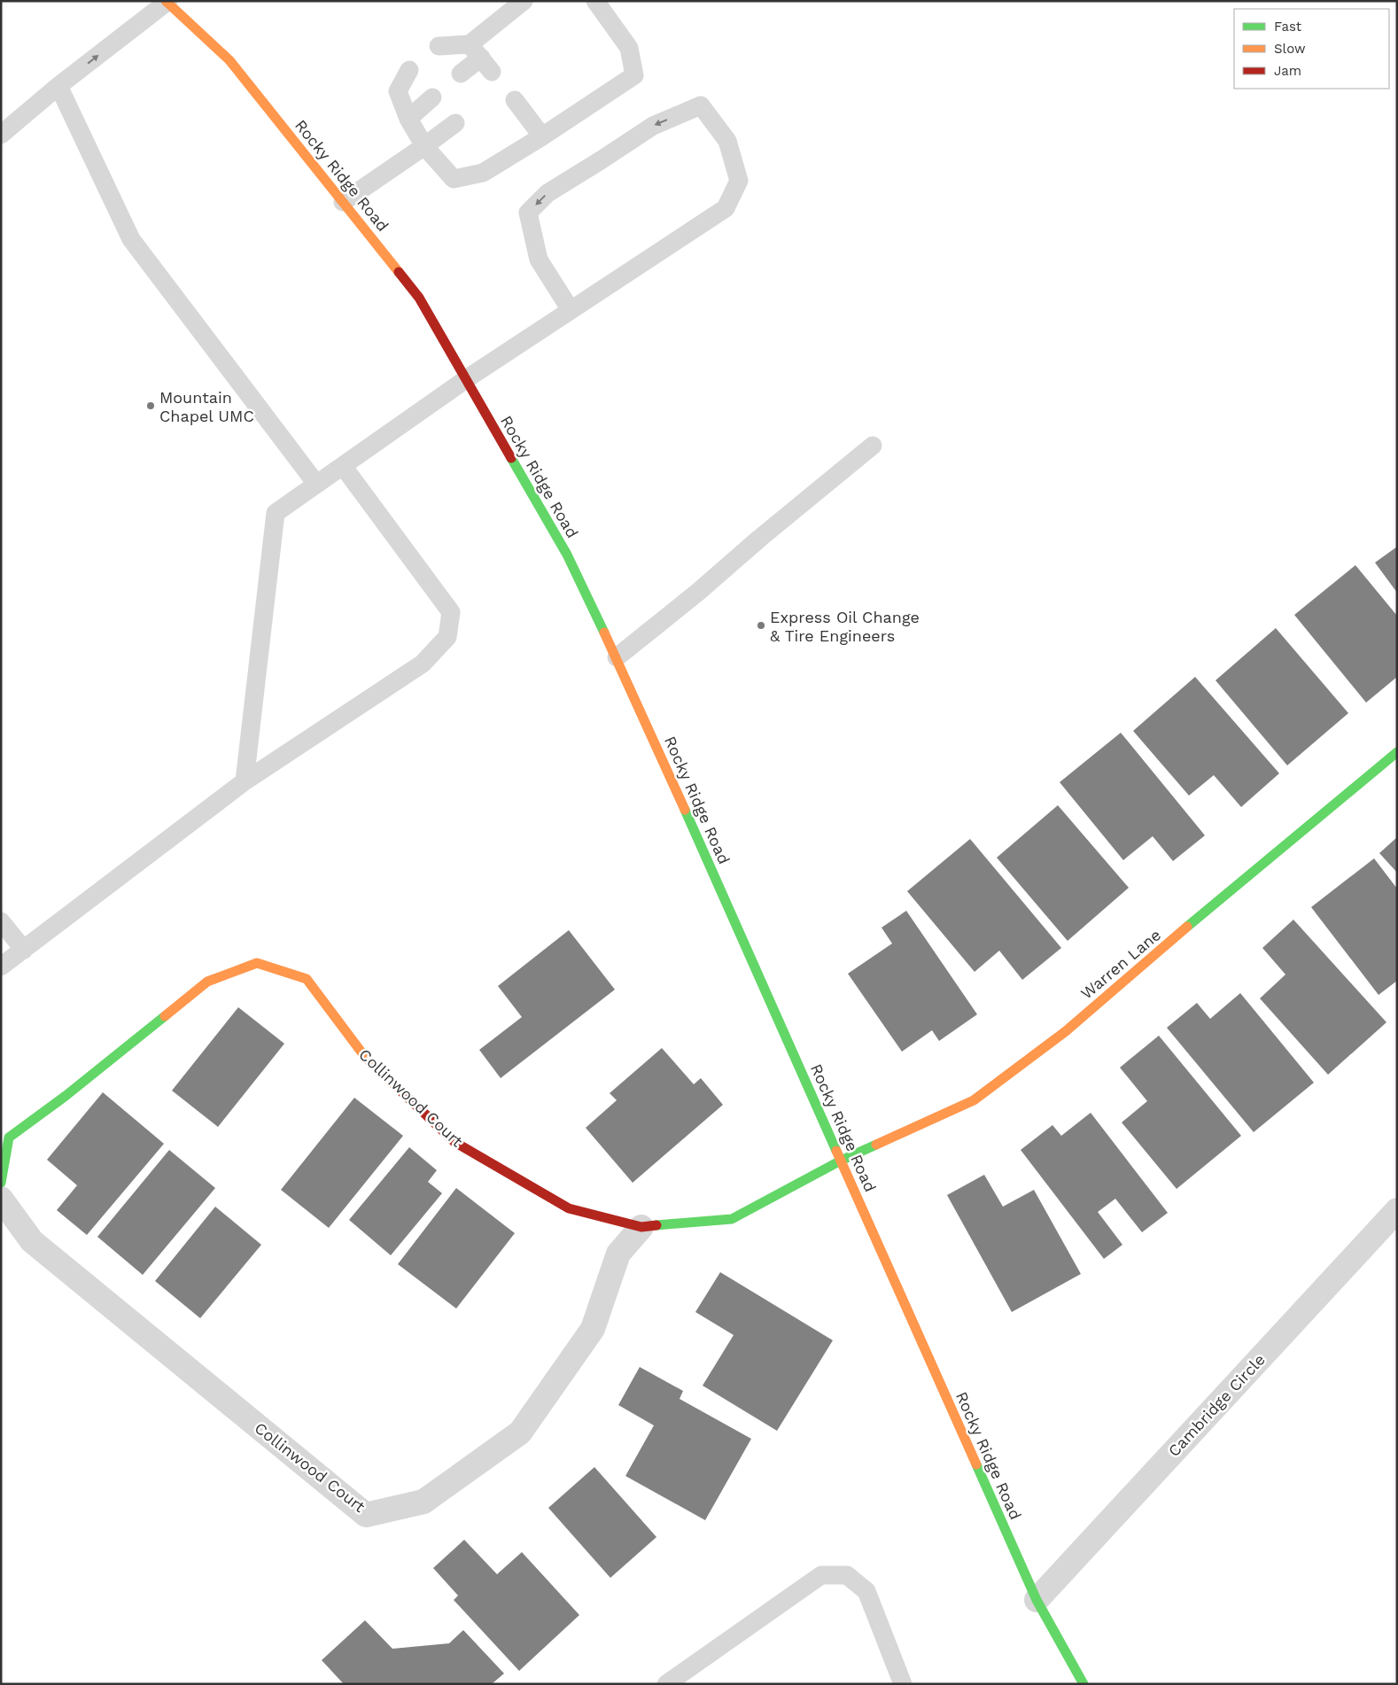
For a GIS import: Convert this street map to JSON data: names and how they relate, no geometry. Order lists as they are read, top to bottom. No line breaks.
{"streets":{"main road":["Rocky Ridge Road","Warren Lane","Collinwood Court"],"street":["Cambridge Circle"]},"crossings":[["Rocky Ridge Road","Warren Lane"],["Rocky Ridge Road","Collinwood Court"],["Rocky Ridge Road","Cambridge Circle"],["Warren Lane","Collinwood Court"]],"places":["Mountain Chapel UMC","Express Oil Change & Tire Engineers"],"legend":["Fast","Slow","Jam"]}
